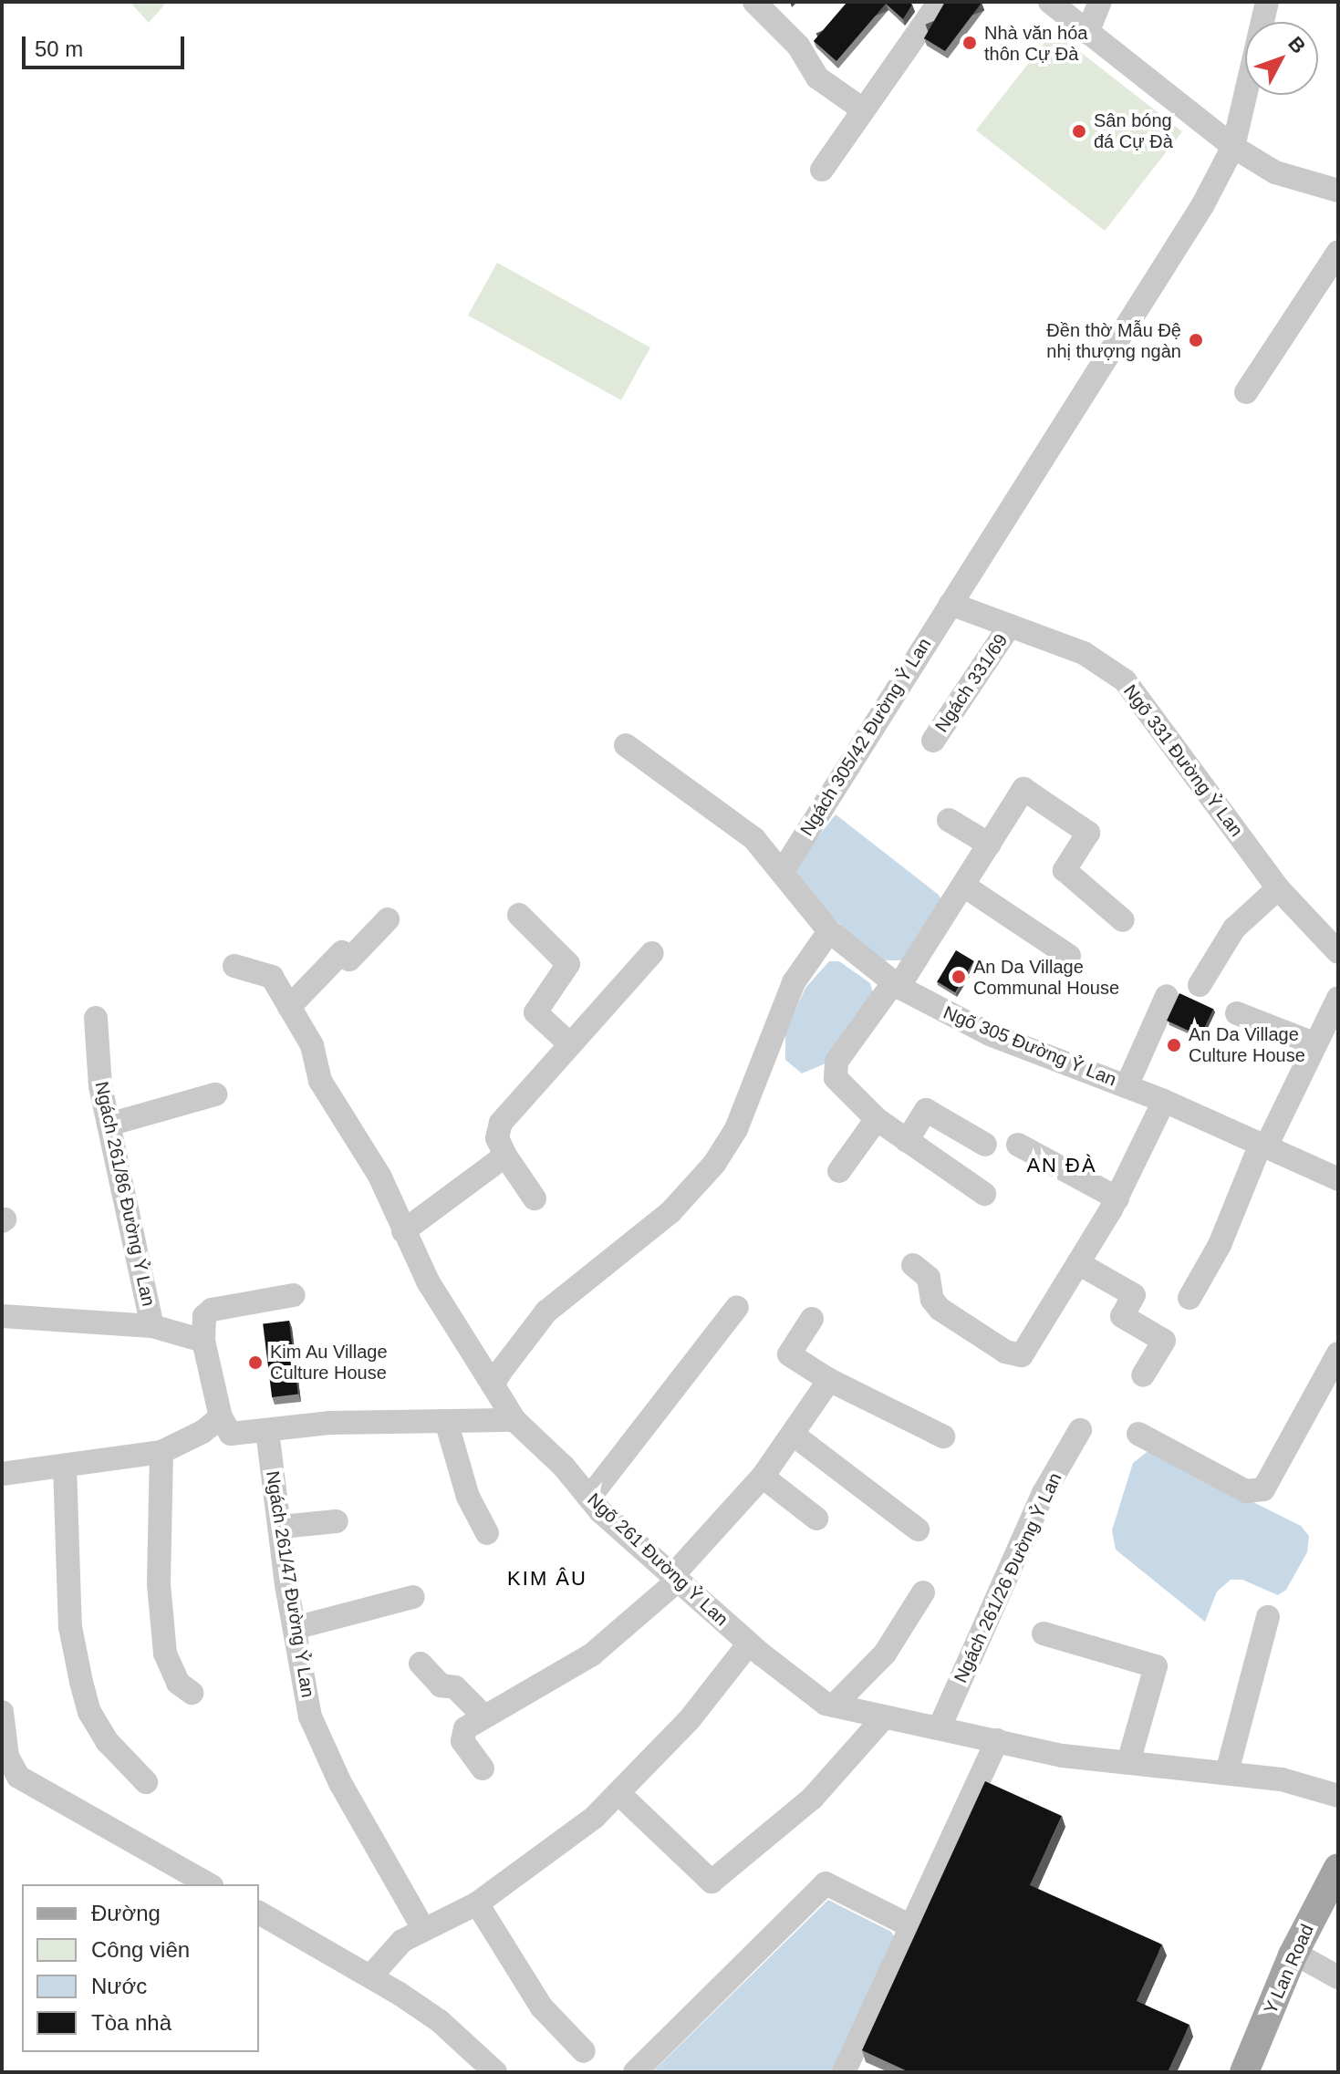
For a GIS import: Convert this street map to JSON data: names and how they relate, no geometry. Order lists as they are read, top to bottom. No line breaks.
{"streets":{"main road":["Y Lan Road"],"street":["Ngách 331/69","Ngách 305/42 Đường Ỷ Lan","Ngõ 331 Đường Ỷ Lan","Ngõ 305 Đường Ỷ Lan","Ngách 261/86 Đường Ỷ Lan","Ngõ 261 Đường Ỷ Lan","Ngách 261/26 Đường Ỷ Lan","Ngách 261/47 Đường Ỷ Lan"]},"crossings":[["Ngách 331/69","Ngõ 331 Đường Ỷ Lan"],["Ngách 305/42 Đường Ỷ Lan","Ngõ 331 Đường Ỷ Lan"],["Ngách 305/42 Đường Ỷ Lan","Ngõ 305 Đường Ỷ Lan"],["Ngõ 261 Đường Ỷ Lan","Ngách 261/26 Đường Ỷ Lan"]],"districts":["AN ĐÀ","KIM ÂU"],"places":["Nhà văn hóa thôn Cự Đà","Sân bóng đá Cự Đà","Đền thờ Mẫu Đệ nhị thượng ngàn","An Da Village Communal House","An Da Village Culture House","Kim Au Village Culture House"],"legend":["Đường","Công viên","Nước","Tòa nhà"],"scale_bar":"50 m","north":"top right"}
